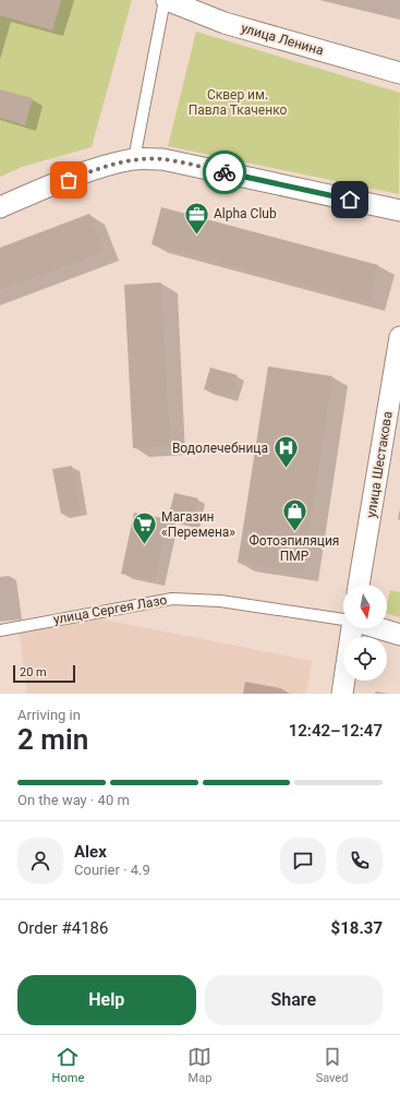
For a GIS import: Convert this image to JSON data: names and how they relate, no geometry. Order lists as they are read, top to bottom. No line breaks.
{"streets":{"street":["улица Ленина","улица Шестакова","улица Сергея Лазо"]},"parks":["Сквер им. Павла Ткаченко"],"places":{"office":["Alpha Club"],"hospital":["Водолечебница"],"shop":["Фотоэпиляция ПМР"],"supermarket":["Магазин «Перемена»"]},"scale_bar":"20 m","north":"bottom","page":{"scale":"20 m","heading":["2 min","Arriving in","12:42–12:47"],"panel":["Alex","Courier · 4.9","Order #4186","$18.37"],"bar":"On the way · 40 m","buttons":["Help","Share"],"tabs":["Home","Map","Saved"]}}
